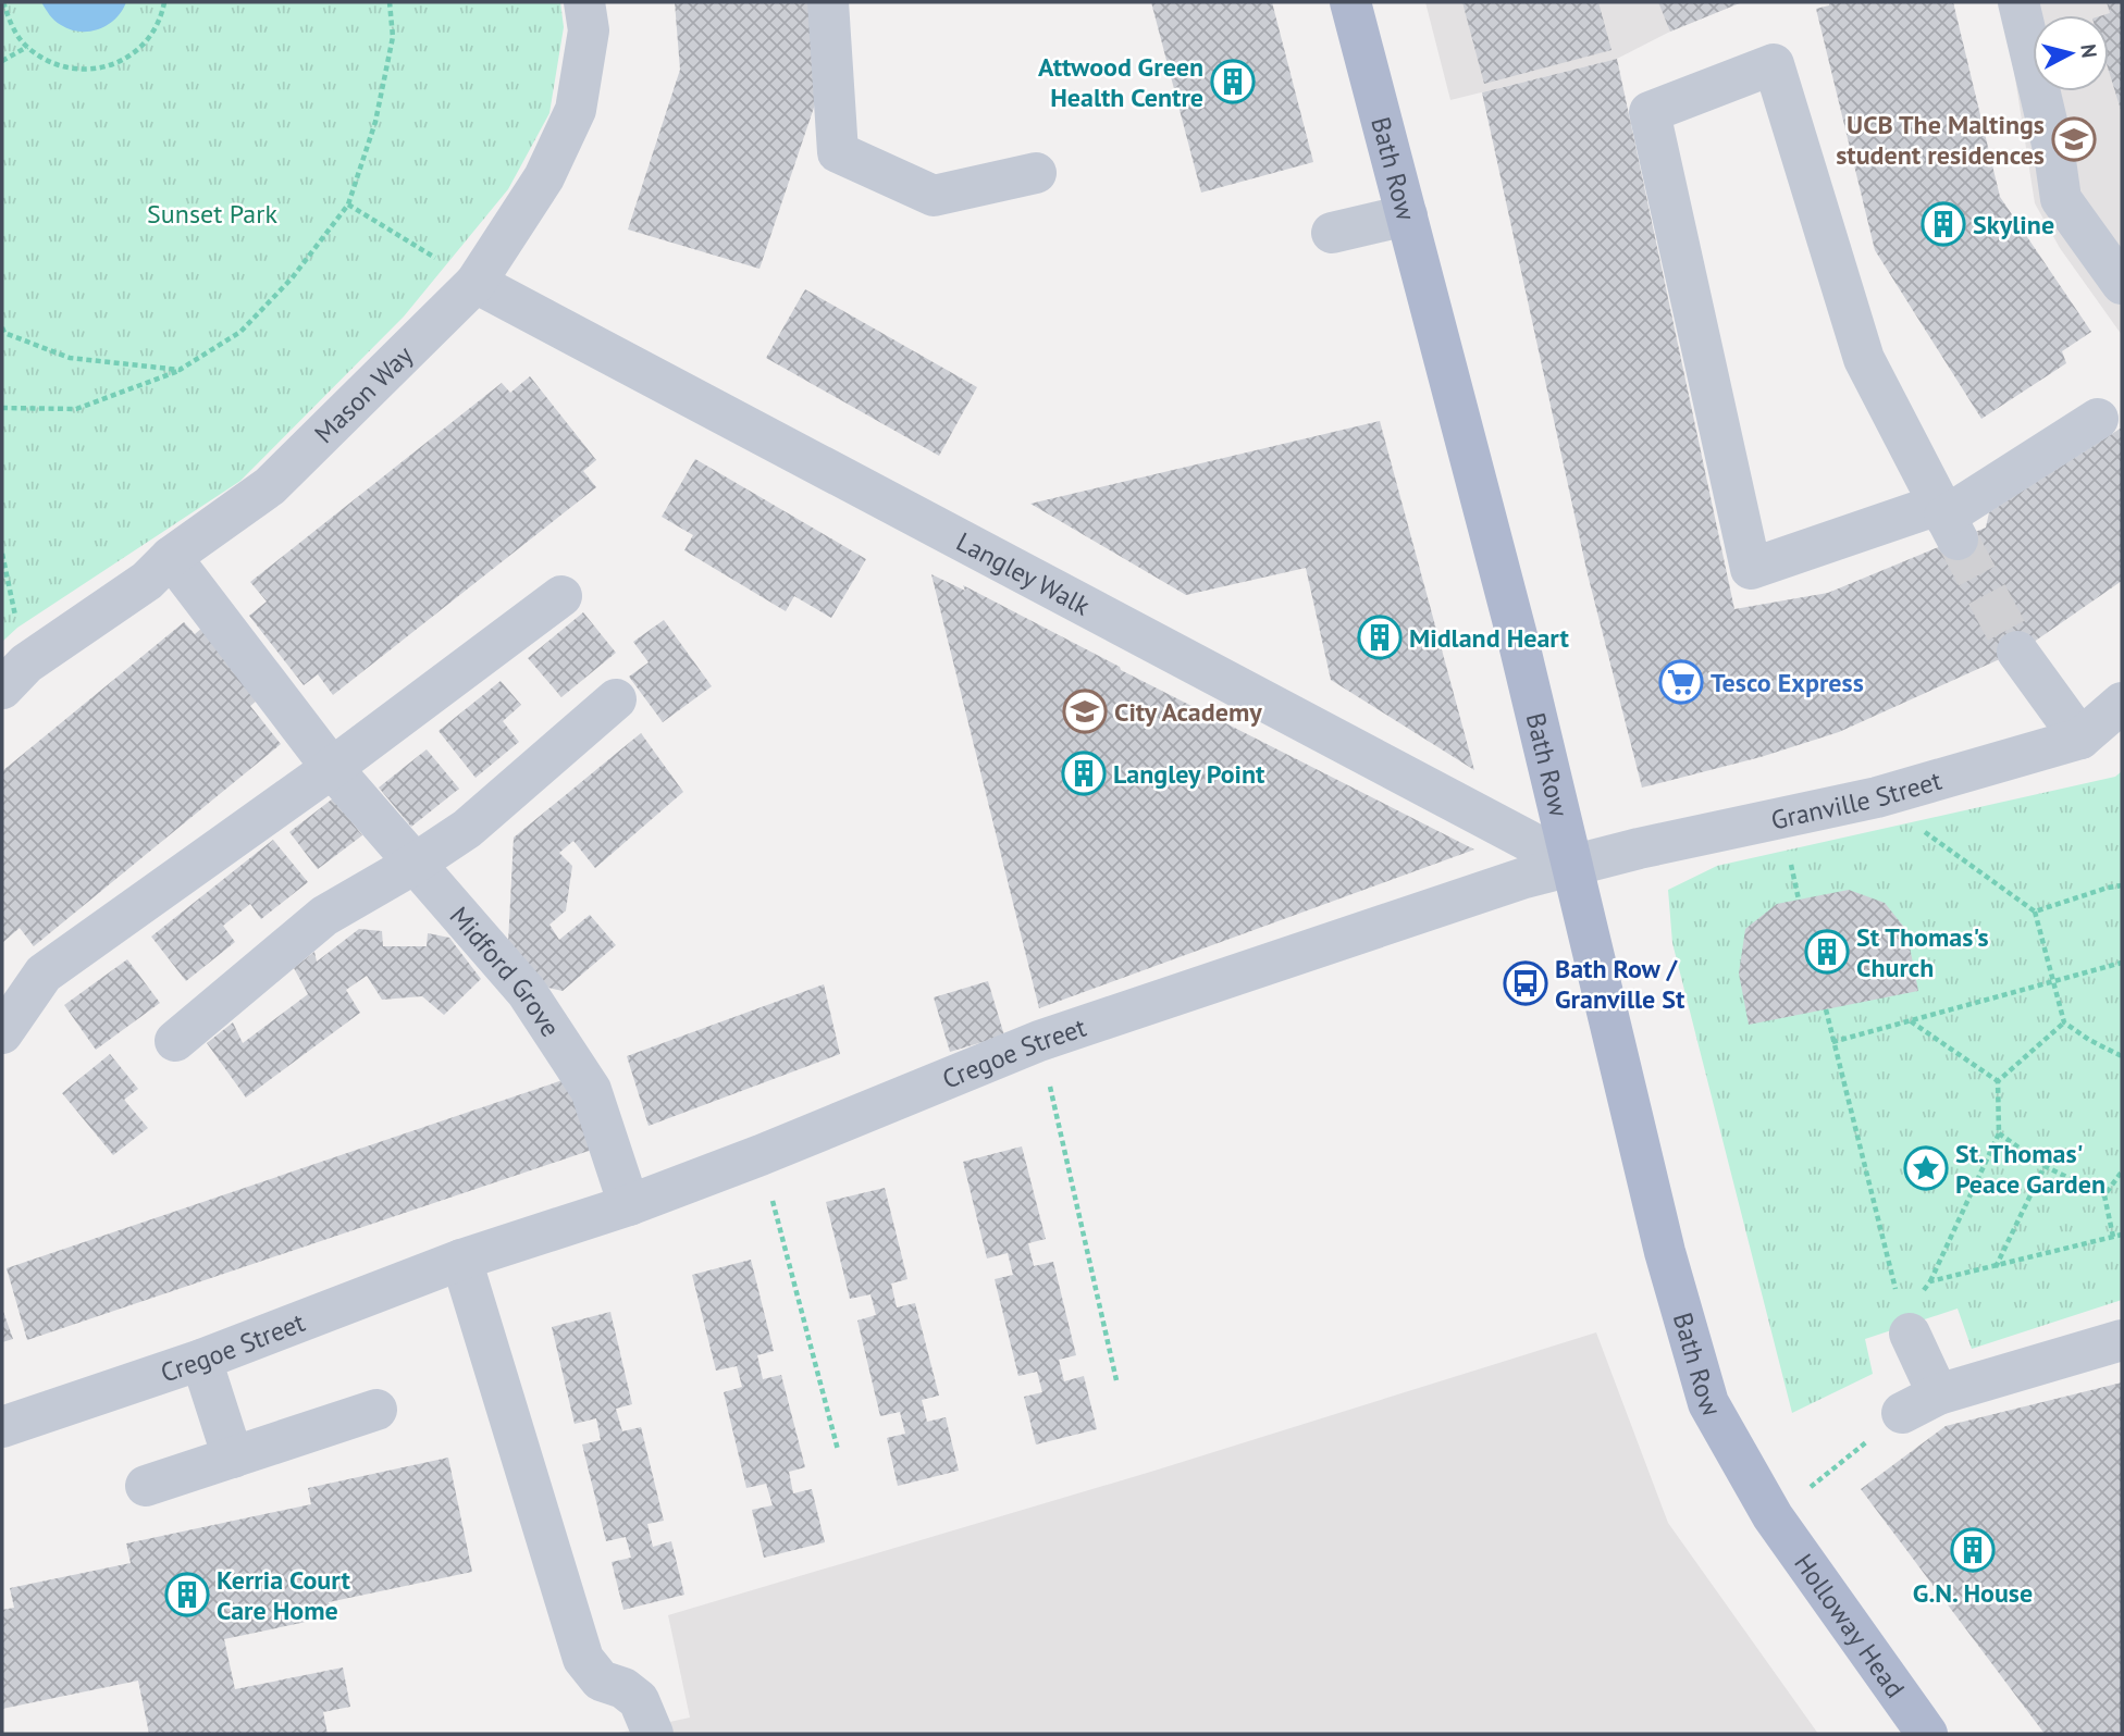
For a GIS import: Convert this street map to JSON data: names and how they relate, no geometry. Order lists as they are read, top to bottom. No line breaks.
{"streets":{"main road":["Bath Row","Holloway Head"],"street":["Mason Way","Langley Walk","Granville Street","Midford Grove","Cregoe Street"]},"crossings":[["Bath Row","Langley Walk"],["Bath Row","Granville Street"],["Bath Row","Cregoe Street"],["Bath Row","Holloway Head"],["Mason Way","Langley Walk"],["Mason Way","Midford Grove"],["Langley Walk","Granville Street"],["Langley Walk","Cregoe Street"],["Granville Street","Cregoe Street"],["Midford Grove","Cregoe Street"]],"parks":["Sunset Park"],"places":{"building":["Attwood Green Health Centre","Skyline","Midland Heart","Langley Point","St Thomas's Church","G.N. House","Kerria Court Care Home"],"school or university":["UCB The Maltings student residences","City Academy"],"supermarket":["Tesco Express"],"bus stop":["Bath Row / Granville St"],"place":["St. Thomas' Peace Garden"]},"north":"right"}
